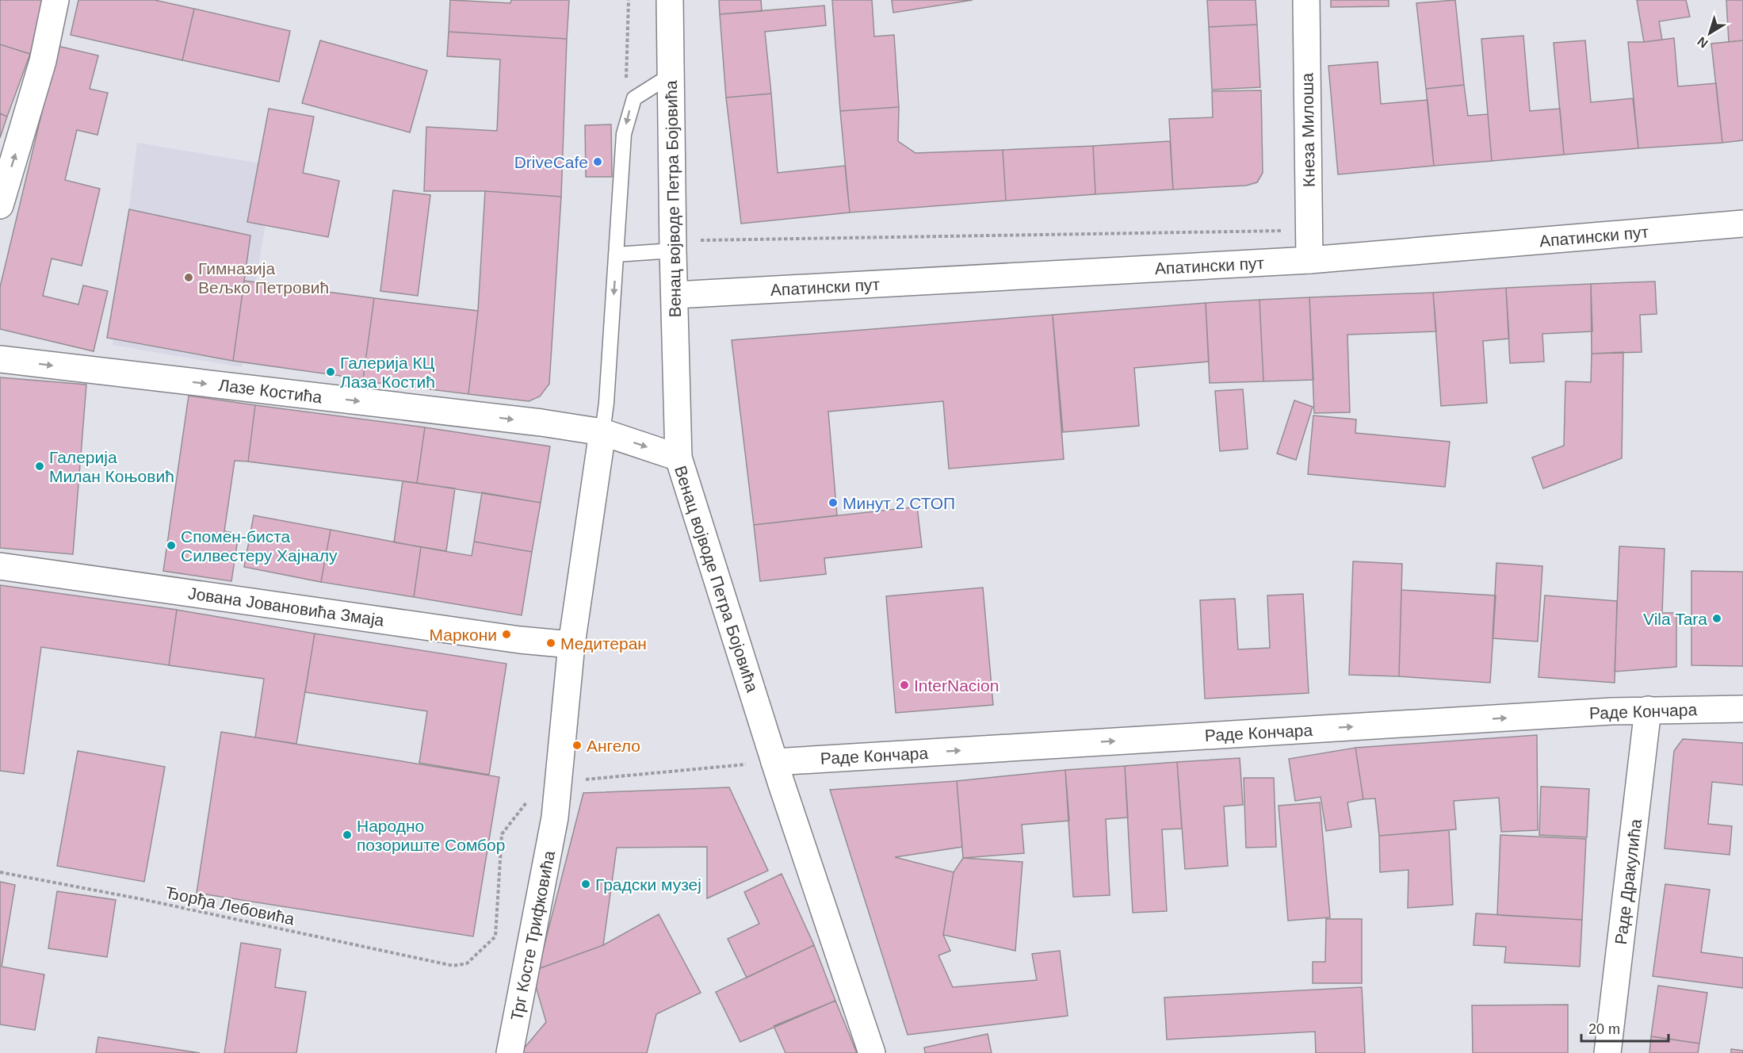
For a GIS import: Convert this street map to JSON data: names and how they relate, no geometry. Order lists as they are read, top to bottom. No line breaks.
{"streets":{"street":["Кнеза Милоша","Венац војводе Петра Бојовића","Апатински пут","Лазе Костића","Јована Јовановића Змаја","Раде Кончара","Раде Дракулића","Трг Косте Трифковића"],"path":["Ђорђа Лебовића"]},"crossings":[["Кнеза Милоша","Апатински пут"],["Венац војводе Петра Бојовића","Апатински пут"],["Венац војводе Петра Бојовића","Лазе Костића"],["Венац војводе Петра Бојовића","Раде Кончара"],["Лазе Костића","Трг Косте Трифковића"],["Јована Јовановића Змаја","Трг Косте Трифковића"],["Раде Кончара","Раде Дракулића"]],"one_way":["Лазе Костића","Раде Кончара"],"places":["DriveCafe","Гимназија Вељко Петровић","Галерија КЦ Лаза Костић","Галерија Милан Коњовић","Минут 2 СТОП","Спомен-биста Силвестеру Хајналу","Vila Tara","Маркони","Медитеран","InterNacion","Ангело","Народно позориште Сомбор","Градски музеј"],"scale_bar":"20 m","north":"bottom left"}
